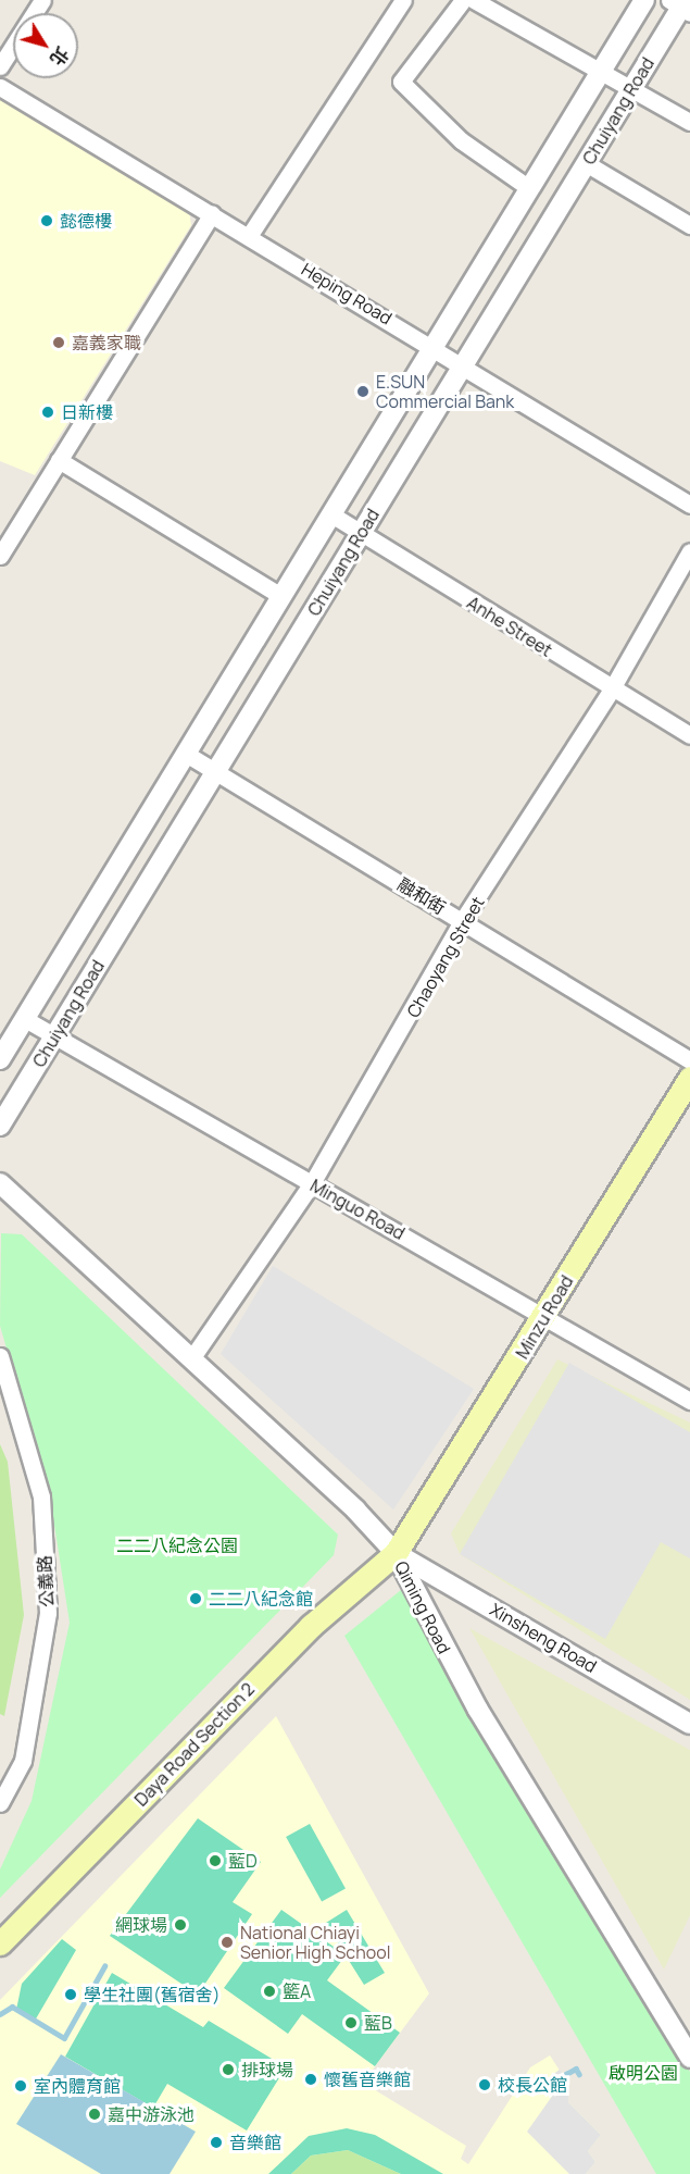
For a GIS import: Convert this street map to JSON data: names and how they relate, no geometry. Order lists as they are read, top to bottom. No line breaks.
{"streets":{"main road":["Minzu Road","Daya Road Section 2"],"street":["Chuiyang Road","Heping Road","Anhe Street","融和街","Chaoyang Street","Minguo Road","公義路","Qiming Road","Xinsheng Road"]},"crossings":[["Chuiyang Road","Heping Road"],["Chuiyang Road","Anhe Street"],["Chuiyang Road","融和街"],["Chuiyang Road","Minguo Road"],["Anhe Street","Chaoyang Street"],["融和街","Chaoyang Street"],["Chaoyang Street","Minguo Road"],["Chaoyang Street","Qiming Road"],["Minguo Road","Minzu Road"],["Minzu Road","Qiming Road"],["Minzu Road","Xinsheng Road"],["Minzu Road","Daya Road Section 2"],["Qiming Road","Xinsheng Road"],["Qiming Road","Daya Road Section 2"],["Xinsheng Road","Daya Road Section 2"]],"parks":["二二八紀念公園","啟明公園"],"places":["懿德樓","嘉義家職","E.SUN Commercial Bank","日新樓","二二八紀念館","藍D","網球場","National Chiayi Senior High School","籃A","學生社團(舊宿舍)","藍B","排球場","懷舊音樂館","校長公館","室內體育館","嘉中游泳池","音樂館"],"north":"bottom right"}
